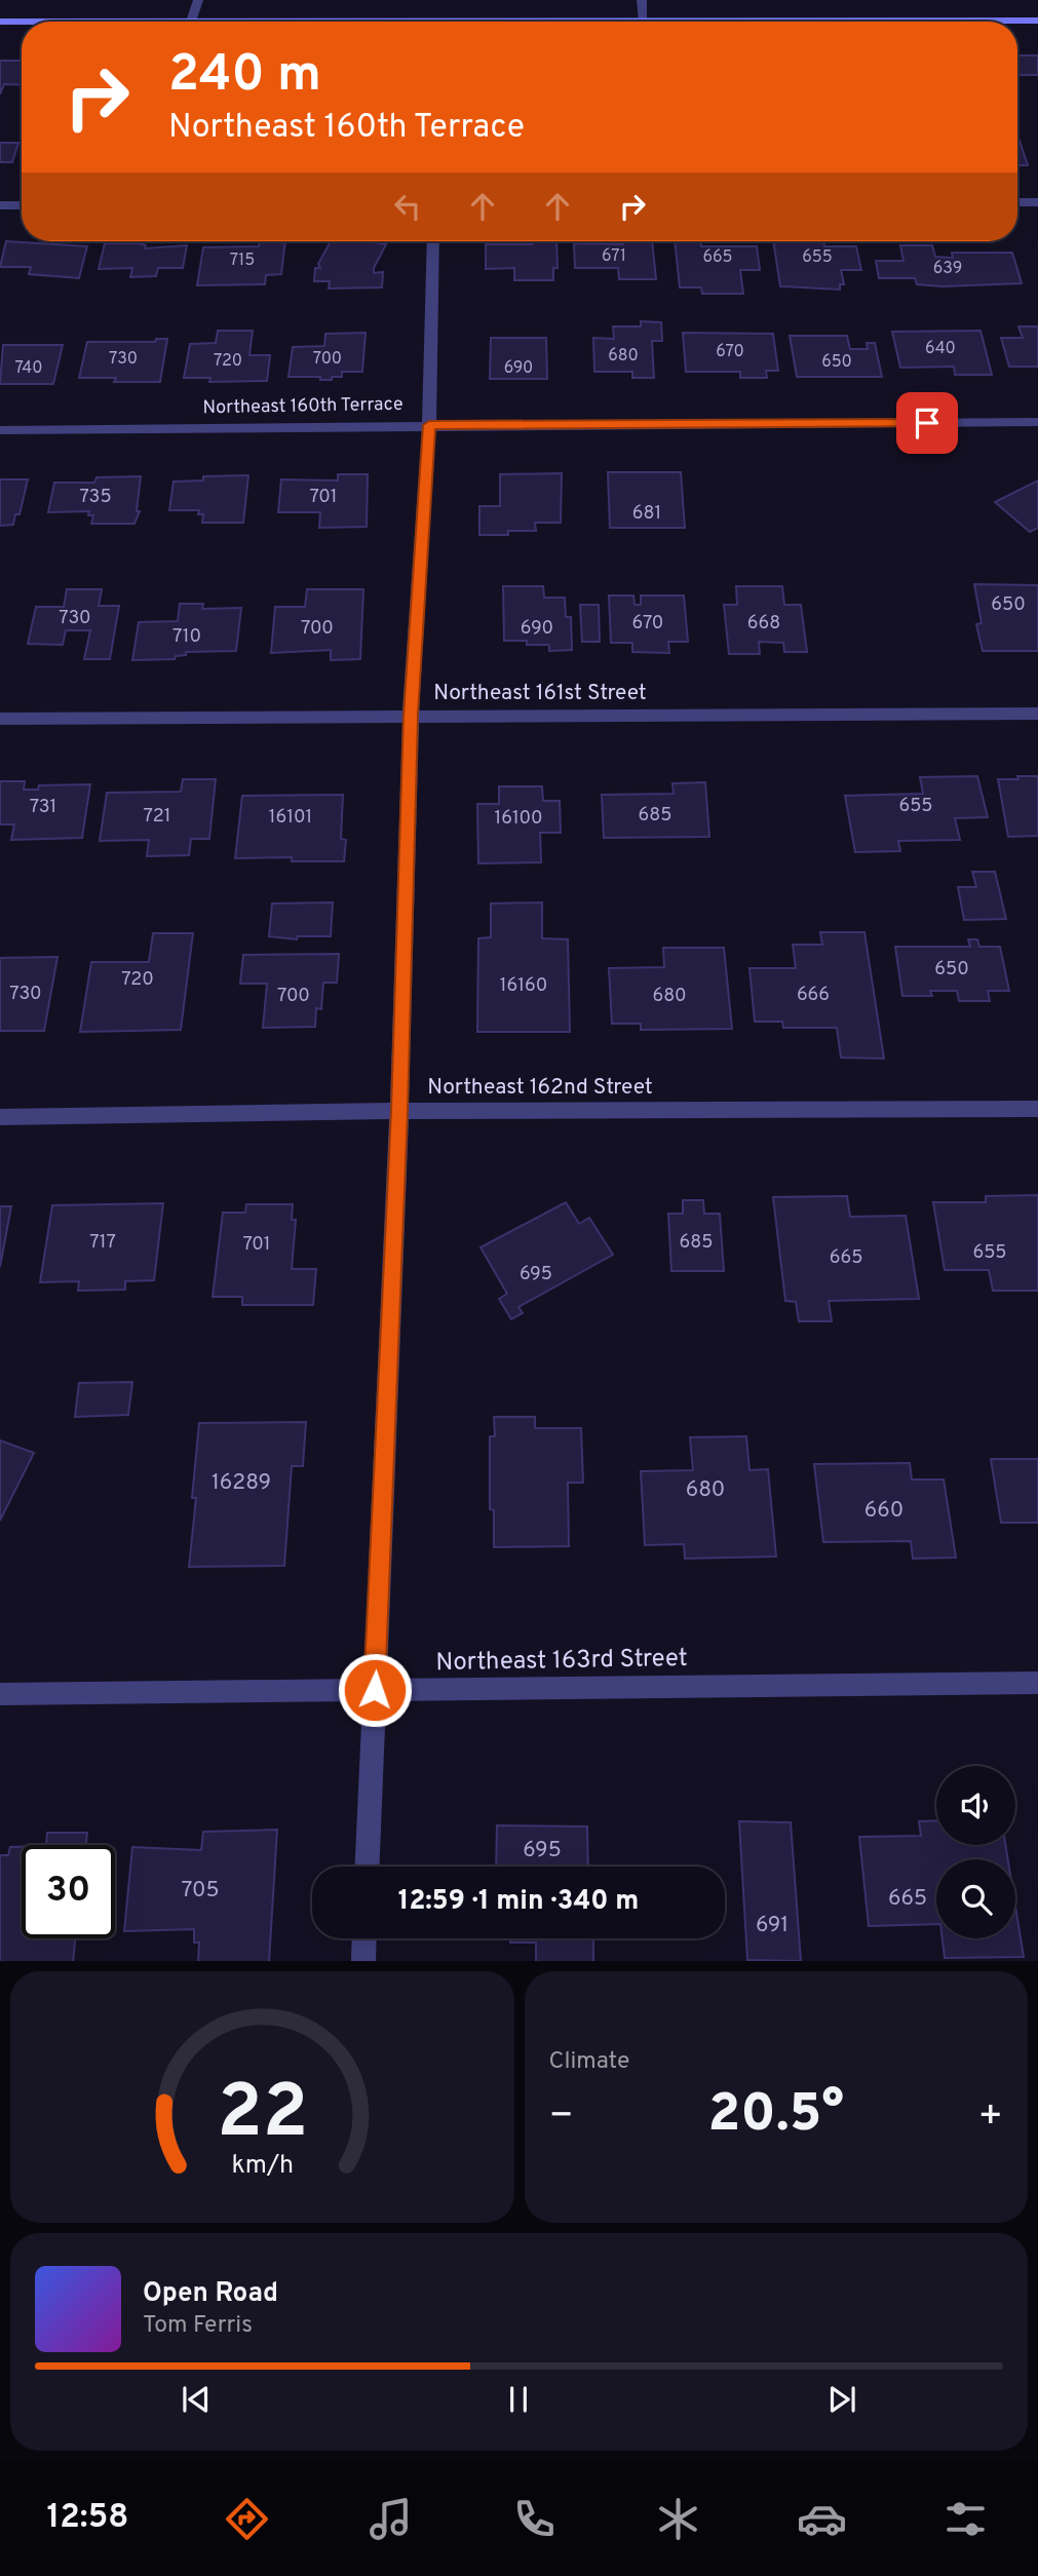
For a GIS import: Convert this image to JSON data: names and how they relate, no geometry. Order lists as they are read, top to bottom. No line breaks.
{"streets":{"street":["Northeast 160th Terrace","Northeast 161st Street","Northeast 162nd Street","Northeast 163rd Street"]},"house_numbers":["671","665","655","715","639","640","670","680","730","700","720","650","740","690","735","701","681","650","730","670","668","700","690","710","655","731","685","721","16101","16100","650","720","16160","730","666","700","680","717","685","701","655","665","695","16289","680","660","695","705","665","691"],"page":{"turn":["240 m","Northeast 160th Terrace"],"limit":"30","trip":"12:59 · 1 min · 340 m","tile":"Climate","heat":["−","20.5°","+"],"song":["Open Road","Tom Ferris"],"tabs":"12:58","gauge":["22","km/h"]}}
